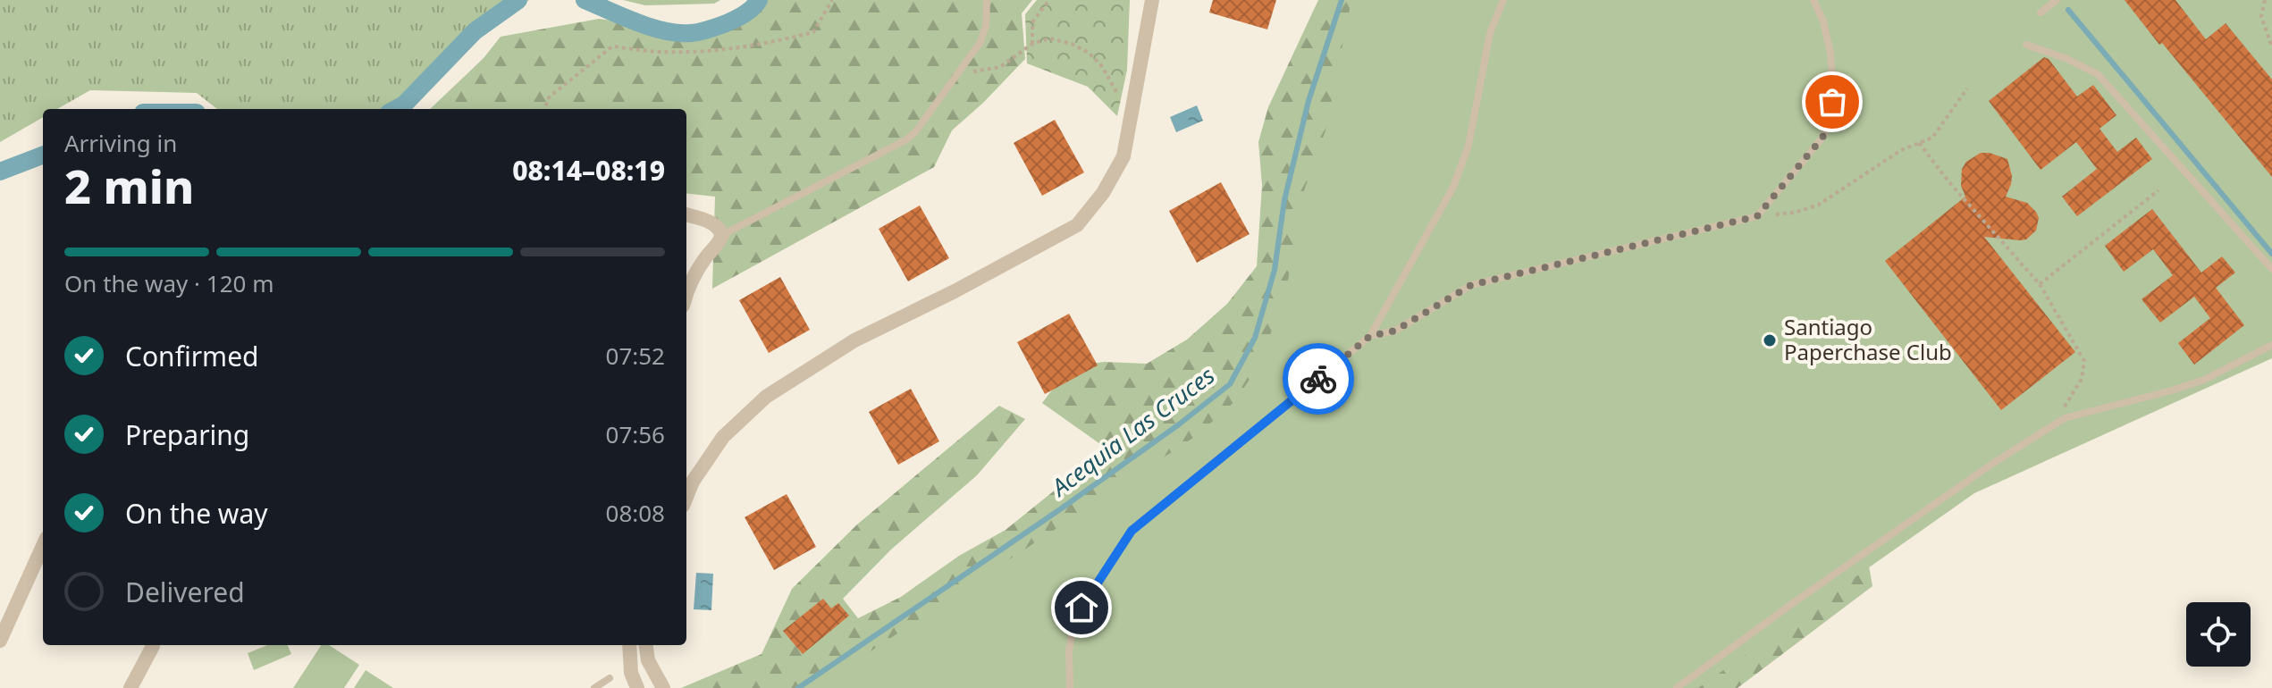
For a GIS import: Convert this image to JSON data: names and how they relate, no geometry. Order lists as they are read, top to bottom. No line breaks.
{"water":["Acequia Las Cruces"],"places":["Santiago Paperchase Club"],"page":{"heading":["2 min","Arriving in","08:14–08:19"],"bar":"On the way · 120 m","list":[["Confirmed","07:52"],["Preparing","07:56"],["On the way","08:08"],"Delivered"]}}
